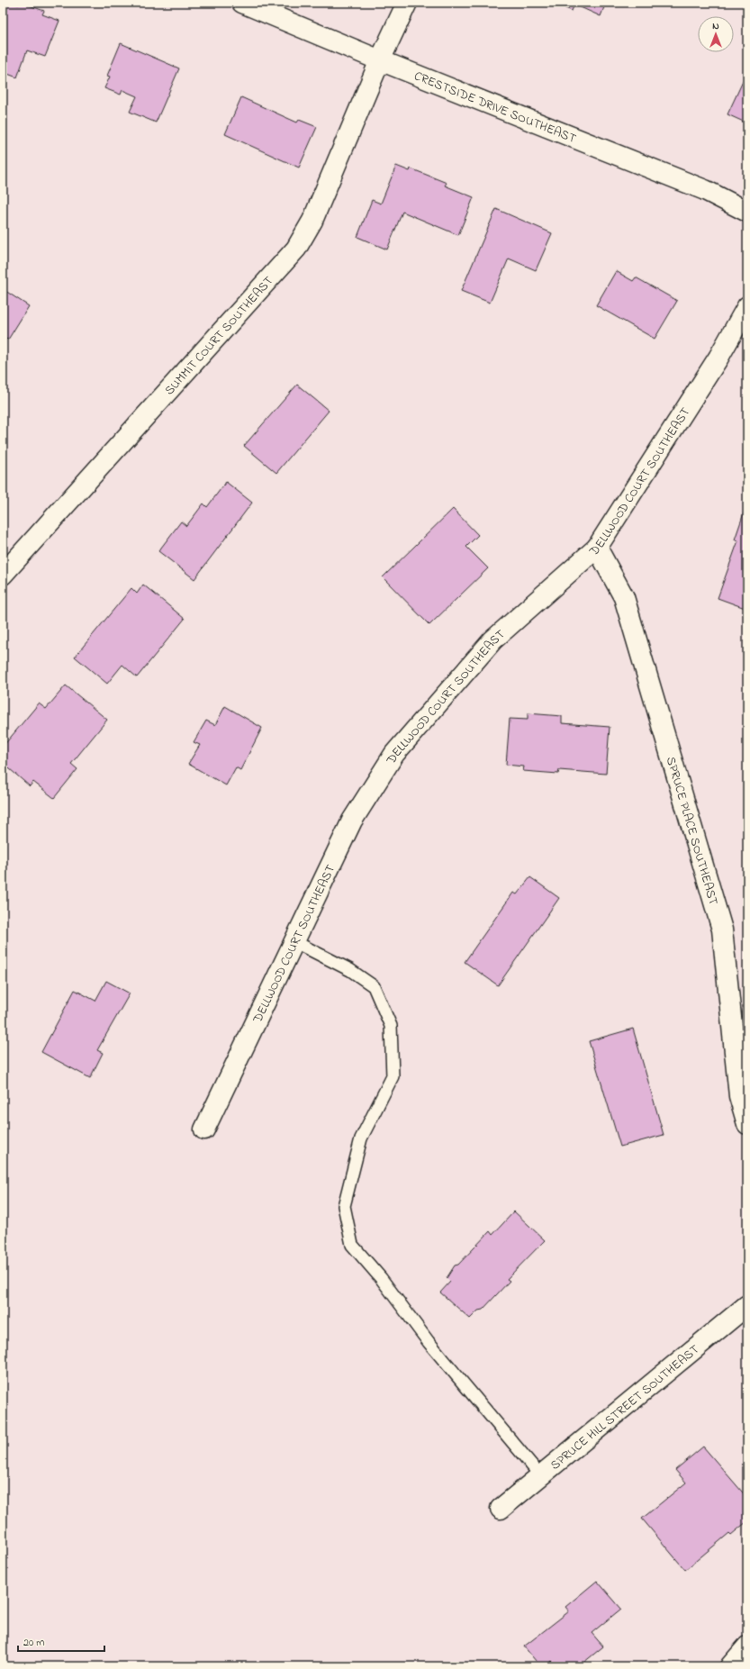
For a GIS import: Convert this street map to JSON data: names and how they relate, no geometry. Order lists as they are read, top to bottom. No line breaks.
{"streets":{"street":["CRESTSIDE DRIVE SOUTHEAST","SUMMIT COURT SOUTHEAST","DELLWOOD COURT SOUTHEAST","SPRUCE PLACE SOUTHEAST","SPRUCE HILL STREET SOUTHEAST"]},"crossings":[["CRESTSIDE DRIVE SOUTHEAST","SUMMIT COURT SOUTHEAST"],["DELLWOOD COURT SOUTHEAST","SPRUCE PLACE SOUTHEAST"]],"scale_bar":"20 m","north":"top"}
